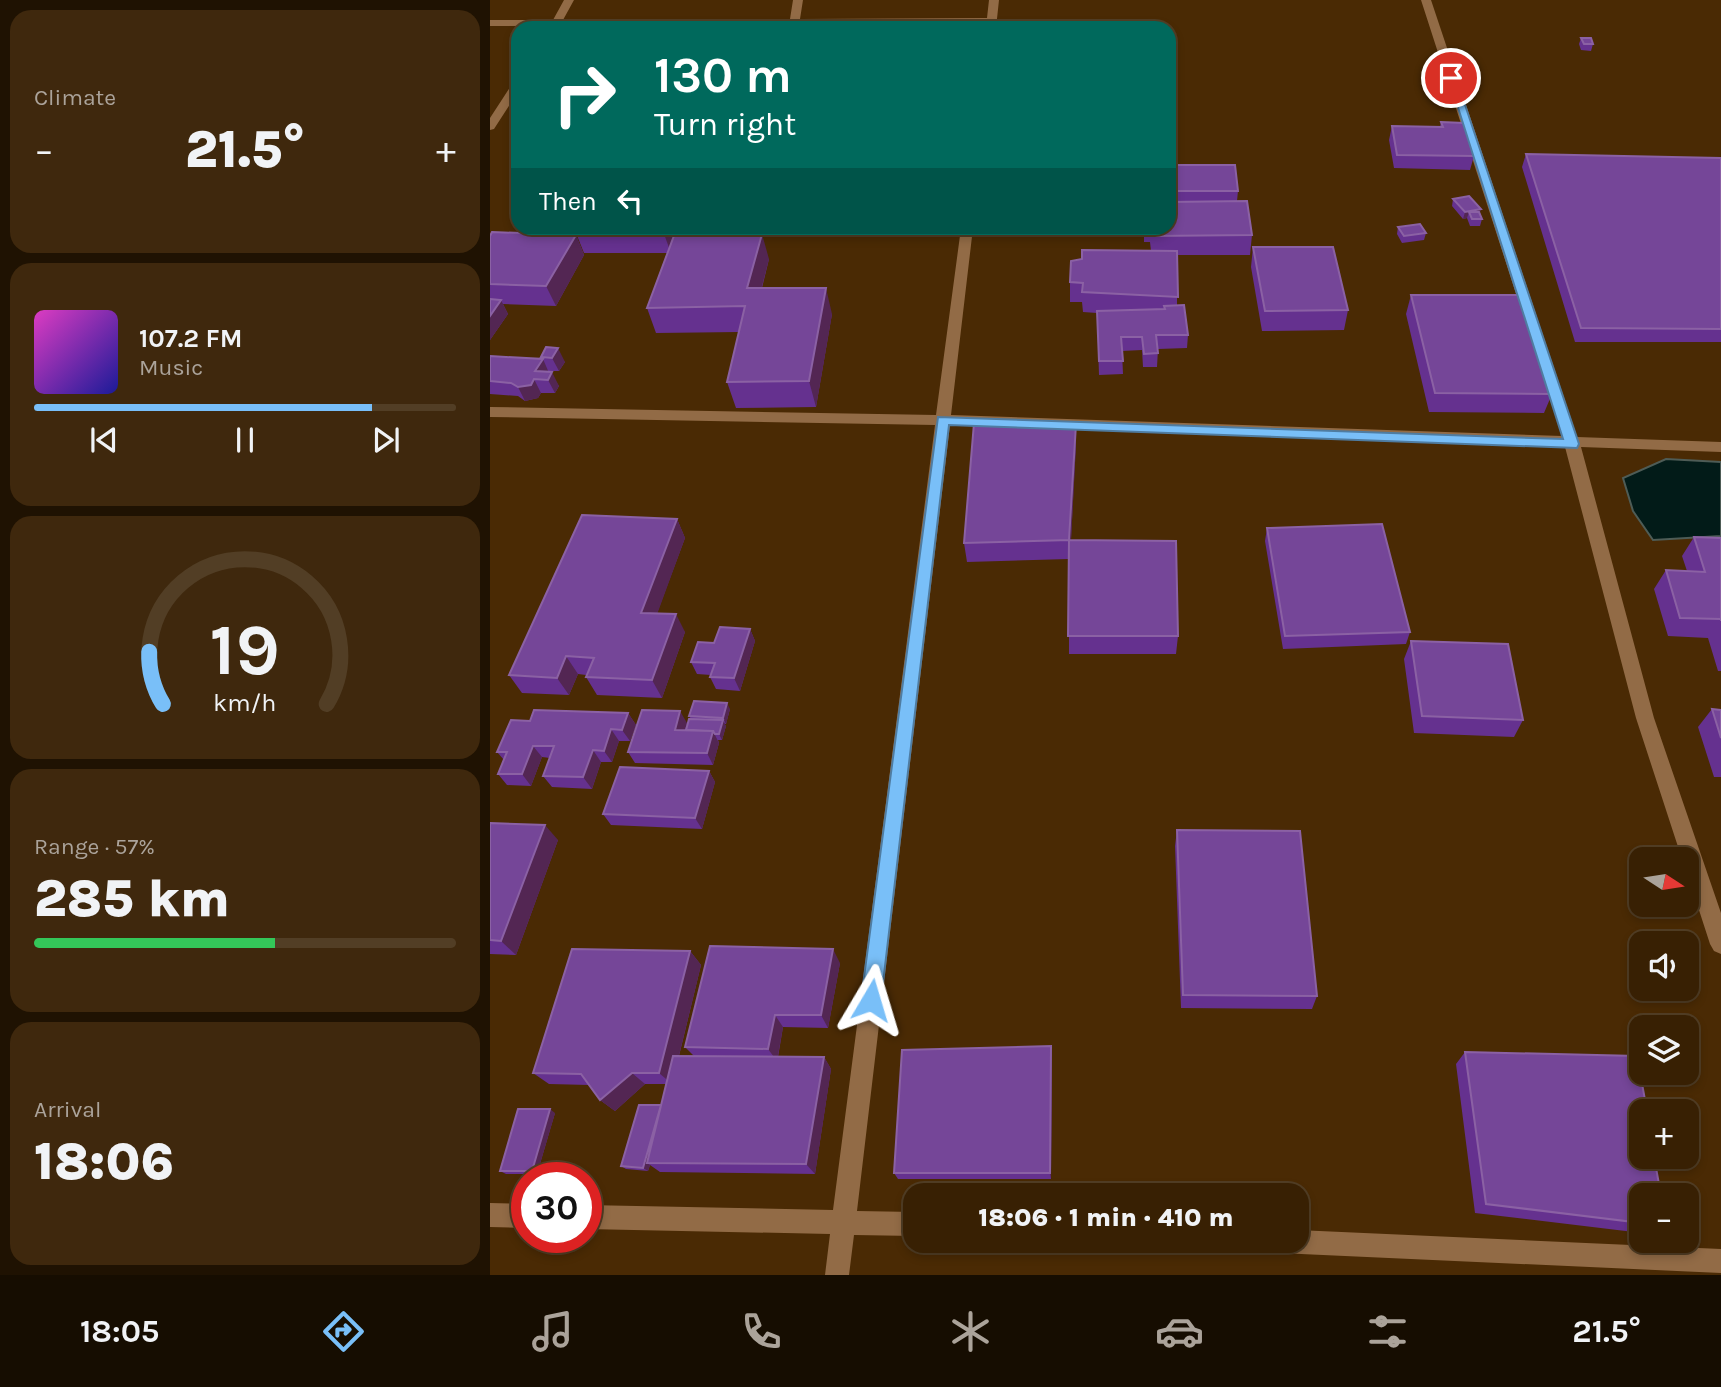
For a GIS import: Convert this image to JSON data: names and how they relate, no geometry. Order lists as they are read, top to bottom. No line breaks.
{"north":"right","page":{"tile":["Climate",["Range · 57%","285 km"],["Arrival","18:06"]],"turn":["130 m","Turn right"],"heat":["−","21.5°","+"],"then":"Then","song":["107.2 FM","Music"],"map_buttons":["+","−"],"limit":"30","trip":"18:06 · 1 min · 410 m","tabs":["18:05","21.5°"],"gauge":["19","km/h"]}}
